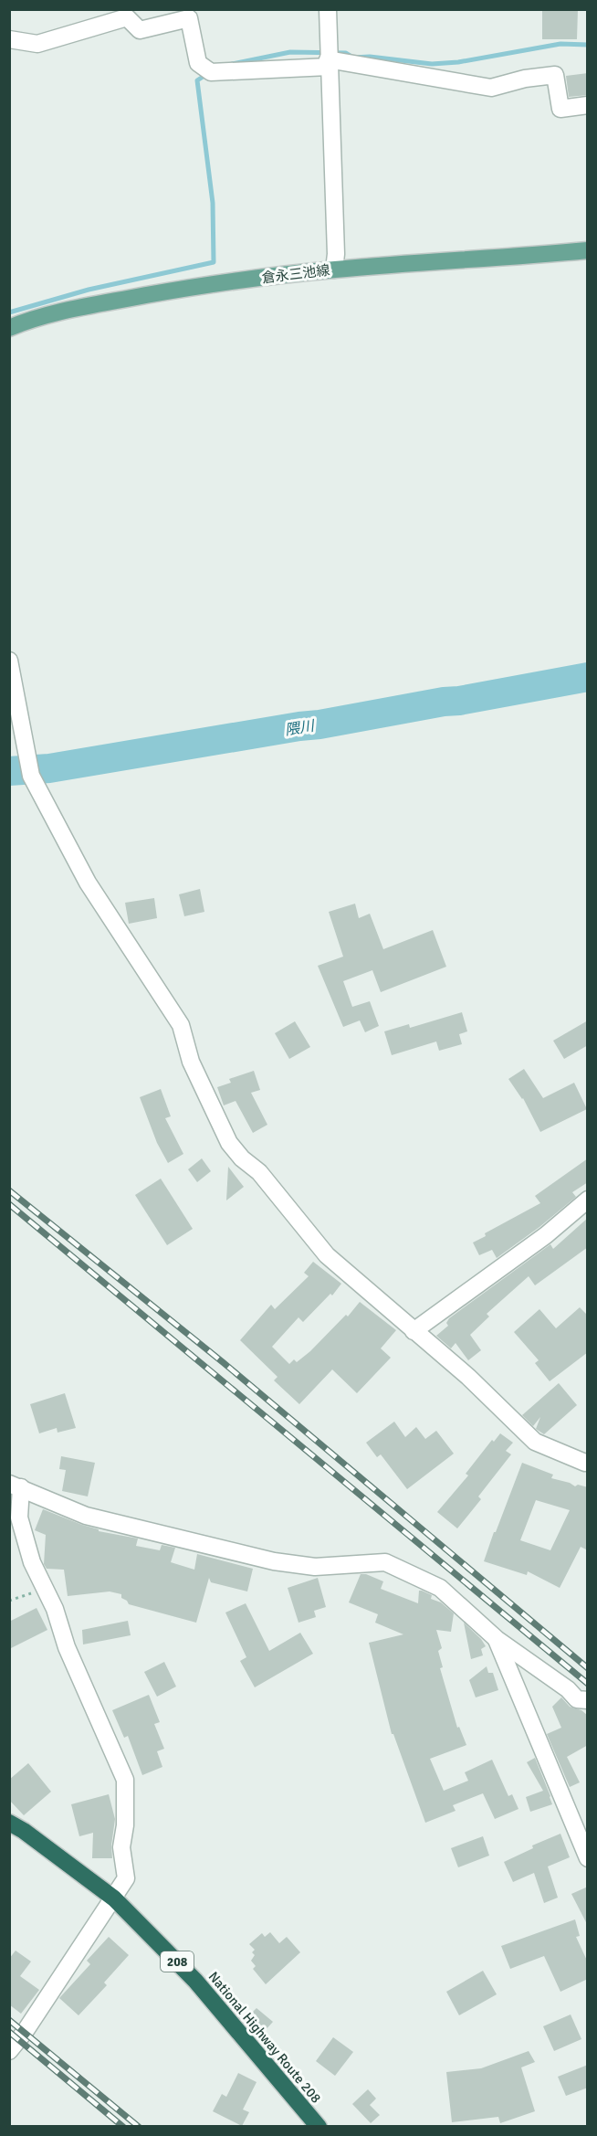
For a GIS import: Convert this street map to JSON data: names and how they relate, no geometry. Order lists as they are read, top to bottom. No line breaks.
{"streets":{"highway":["208","National Highway Route 208"],"main road":["倉永三池線"]},"water":["隈川"]}
